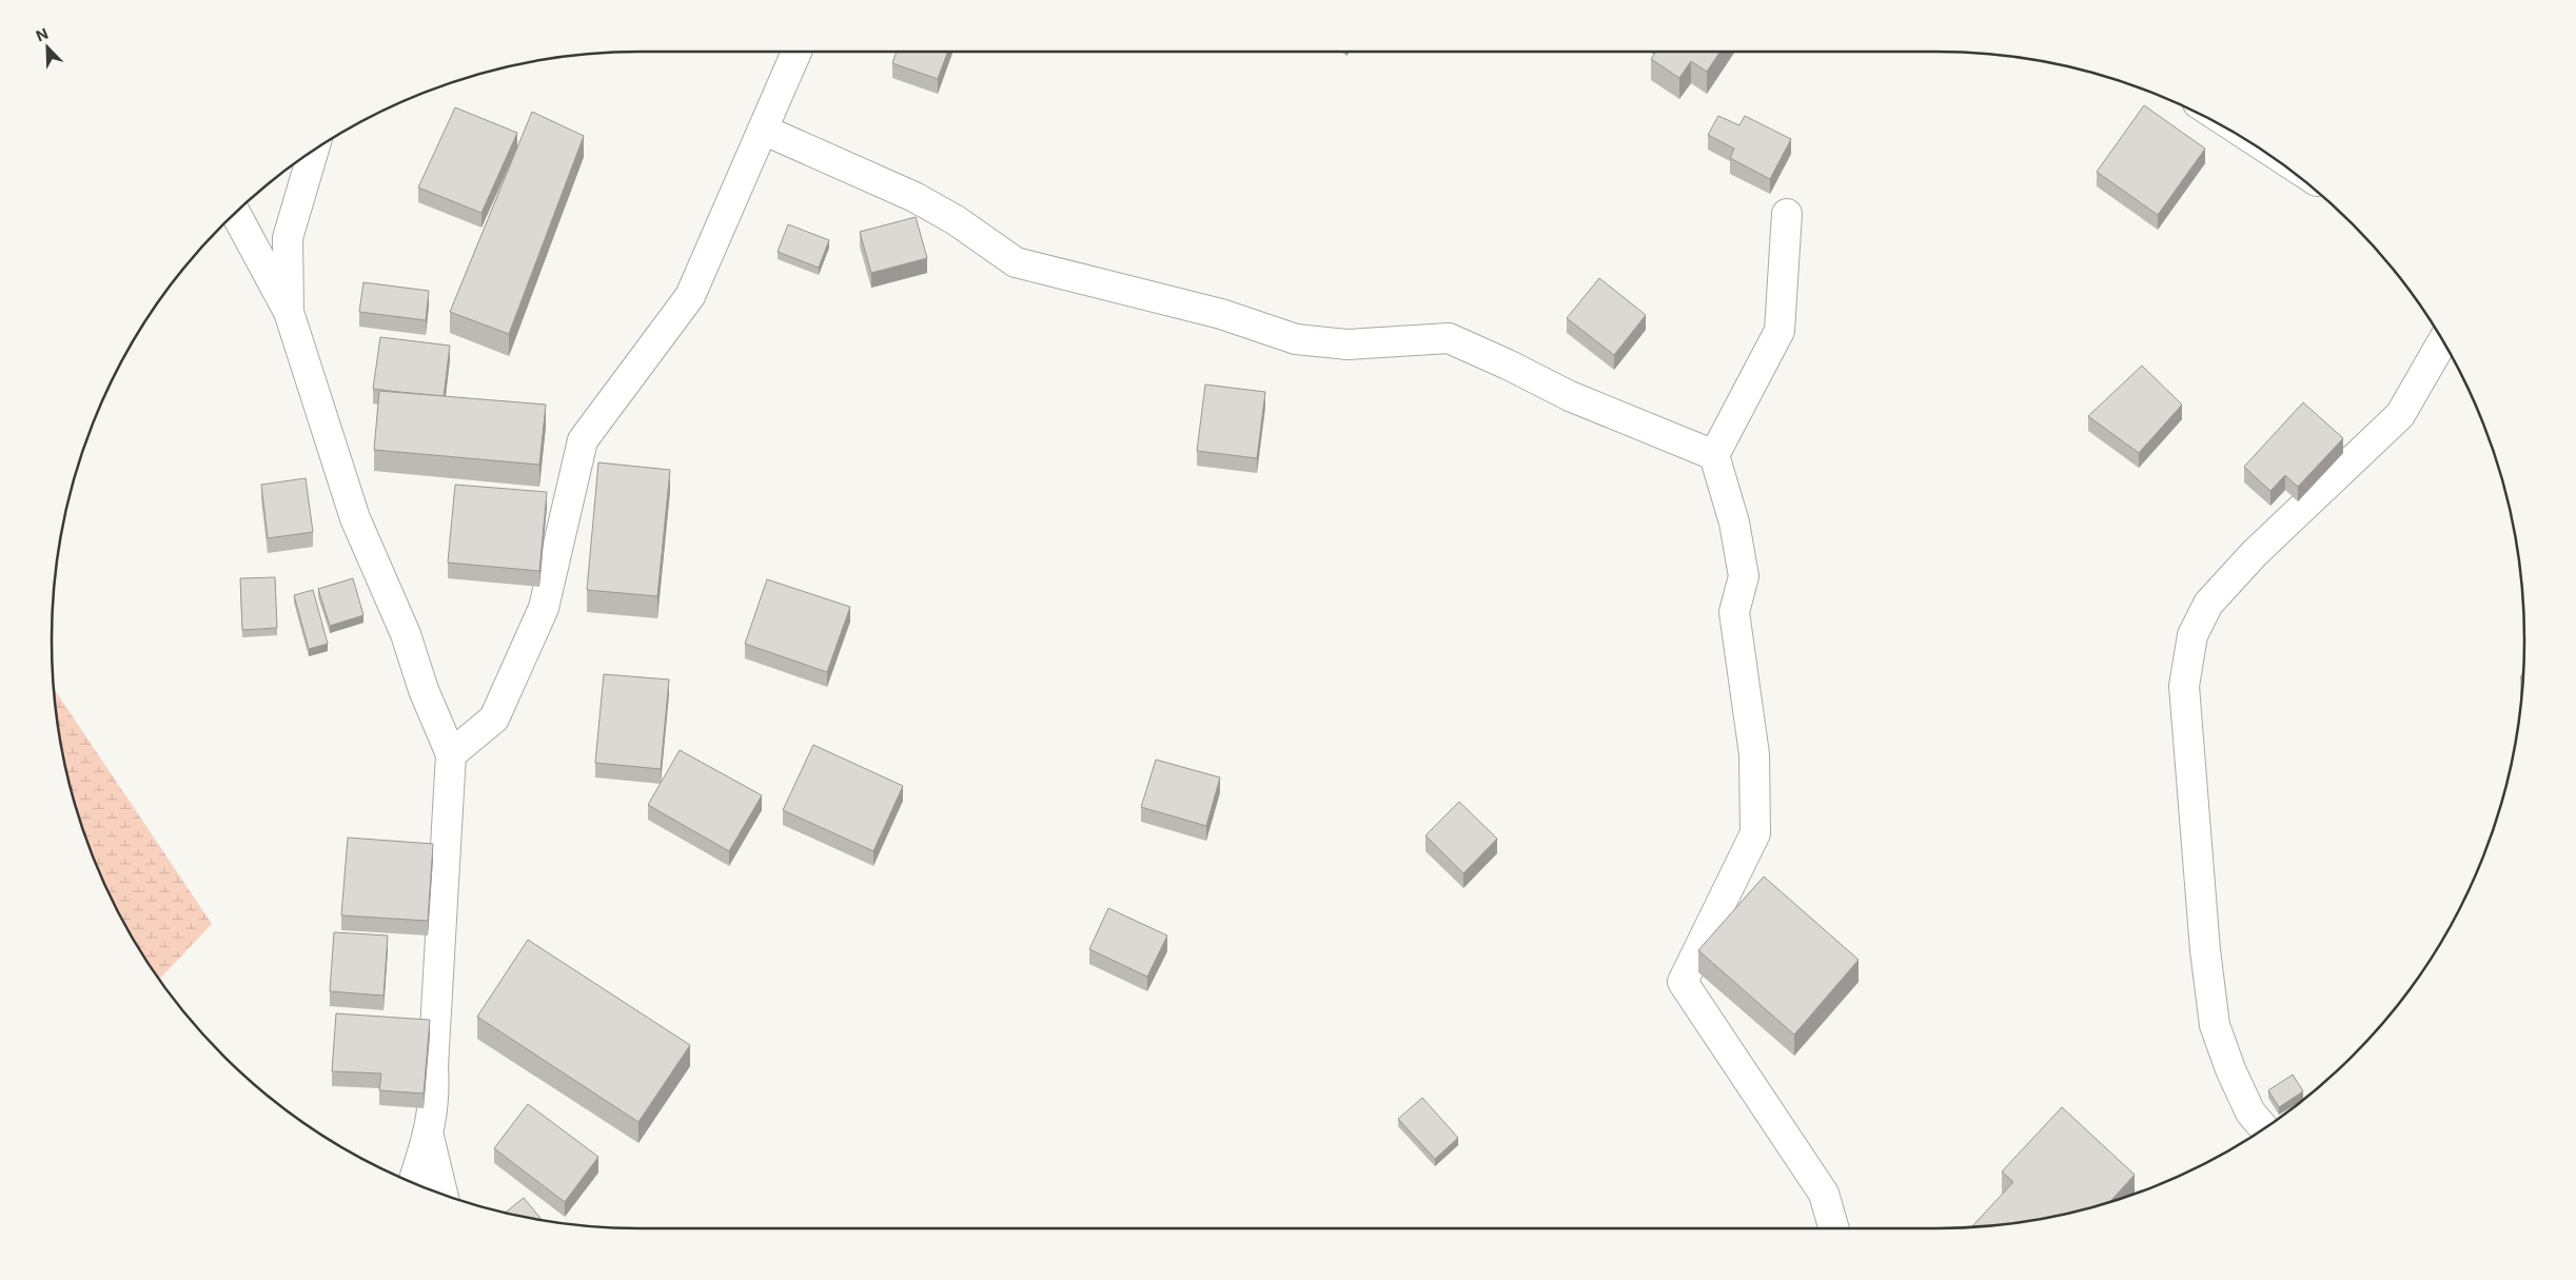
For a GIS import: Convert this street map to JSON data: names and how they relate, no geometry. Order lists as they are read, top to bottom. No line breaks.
{"north":"top left"}
